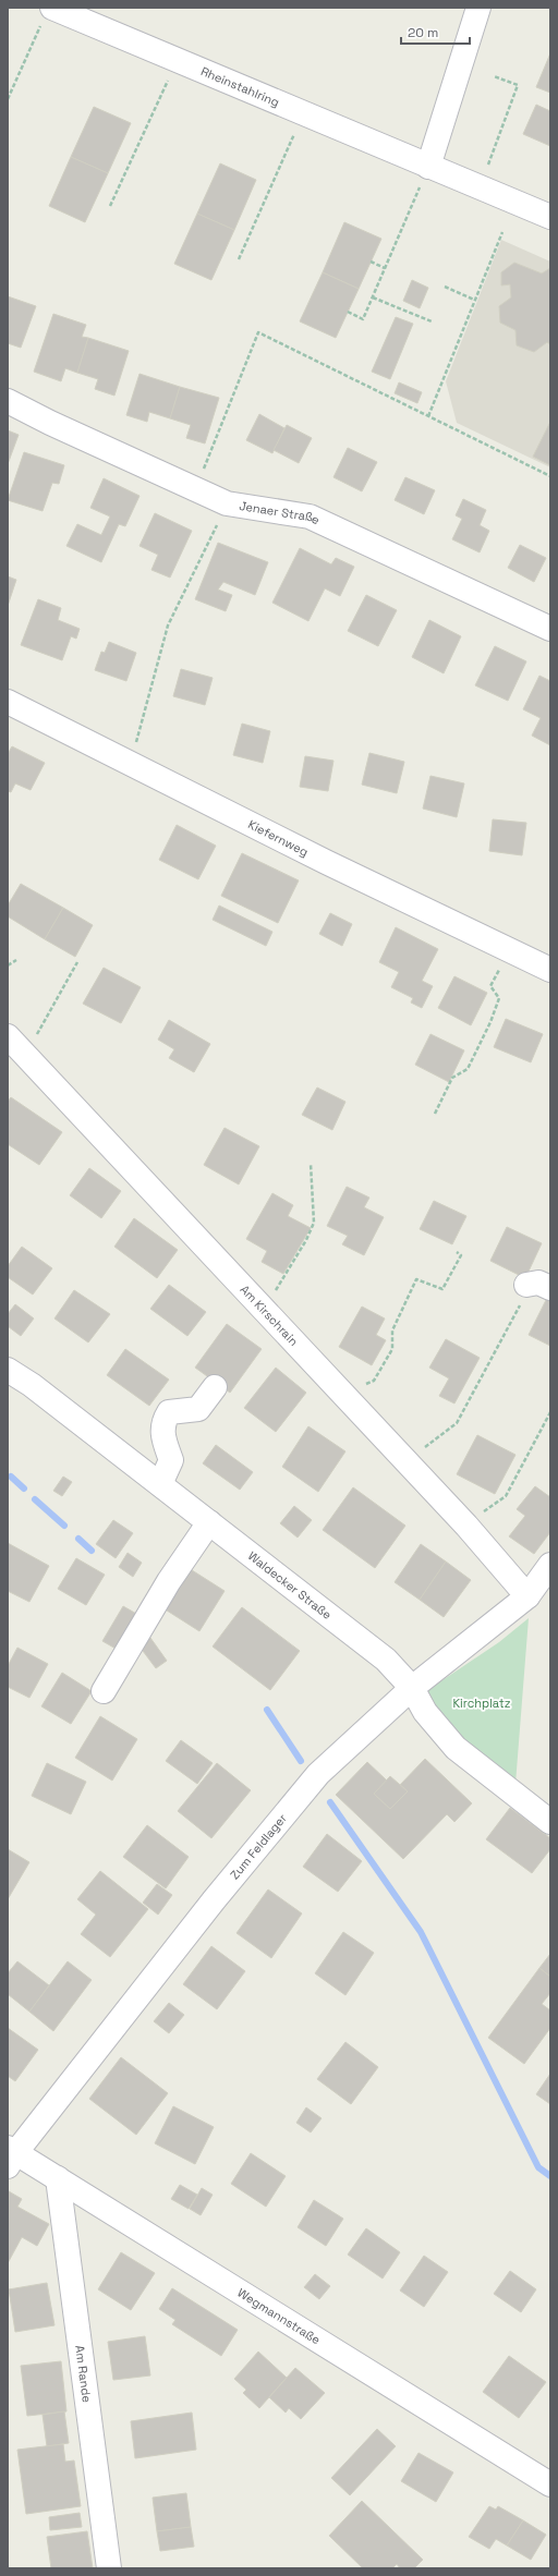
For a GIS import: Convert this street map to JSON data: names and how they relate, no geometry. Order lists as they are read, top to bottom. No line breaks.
{"streets":{"street":["Rheinstahlring","Jenaer Straße","Kiefernweg","Am Kirschrain","Waldecker Straße","Zum Feldlager","Wegmannstraße","Am Rande"]},"crossings":[["Am Kirschrain","Zum Feldlager"],["Waldecker Straße","Zum Feldlager"],["Zum Feldlager","Wegmannstraße"],["Wegmannstraße","Am Rande"]],"parks":["Kirchplatz"],"scale_bar":"20 m"}
